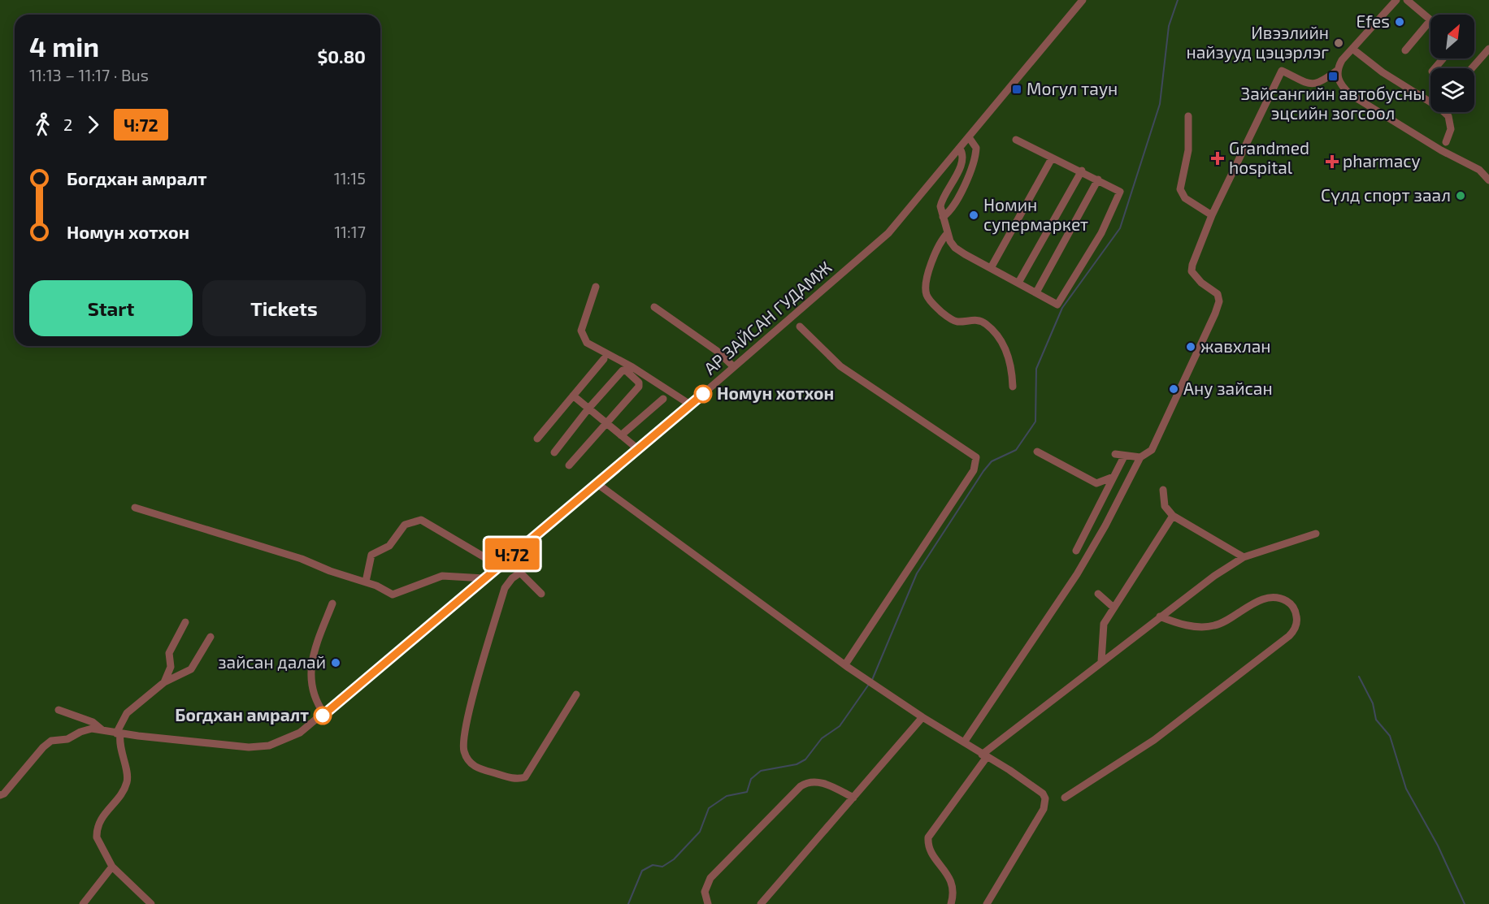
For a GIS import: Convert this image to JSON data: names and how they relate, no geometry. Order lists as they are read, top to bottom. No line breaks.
{"streets":{"street":["АР ЗАЙСАН ГУДАМЖ"]},"places":{"other":["Efes","Ивээлийн найзууд цэцэрлэг","Сүлд спорт заал","Номин супермаркет","жавхлан","Ану зайсан","Номун хотхон","зайсан далай","Богдхан амралт"],"transit":["Зайсангийн автобусны эцсийн зогсоол","Могул таун"],"health":["Grandmed hospital","pharmacy"]},"lines":["bus line Ч:72"],"north":"top right","page":{"on_map":"Ч:72","heading":["4 min","11:13 – 11:17 · Bus","$0.80"],"legs":["2","Ч:72"],"list":[{"name":"Богдхан амралт","value":"11:15"},{"name":"Номун хотхон","value":"11:17"}],"buttons":["Start","Tickets"]}}
